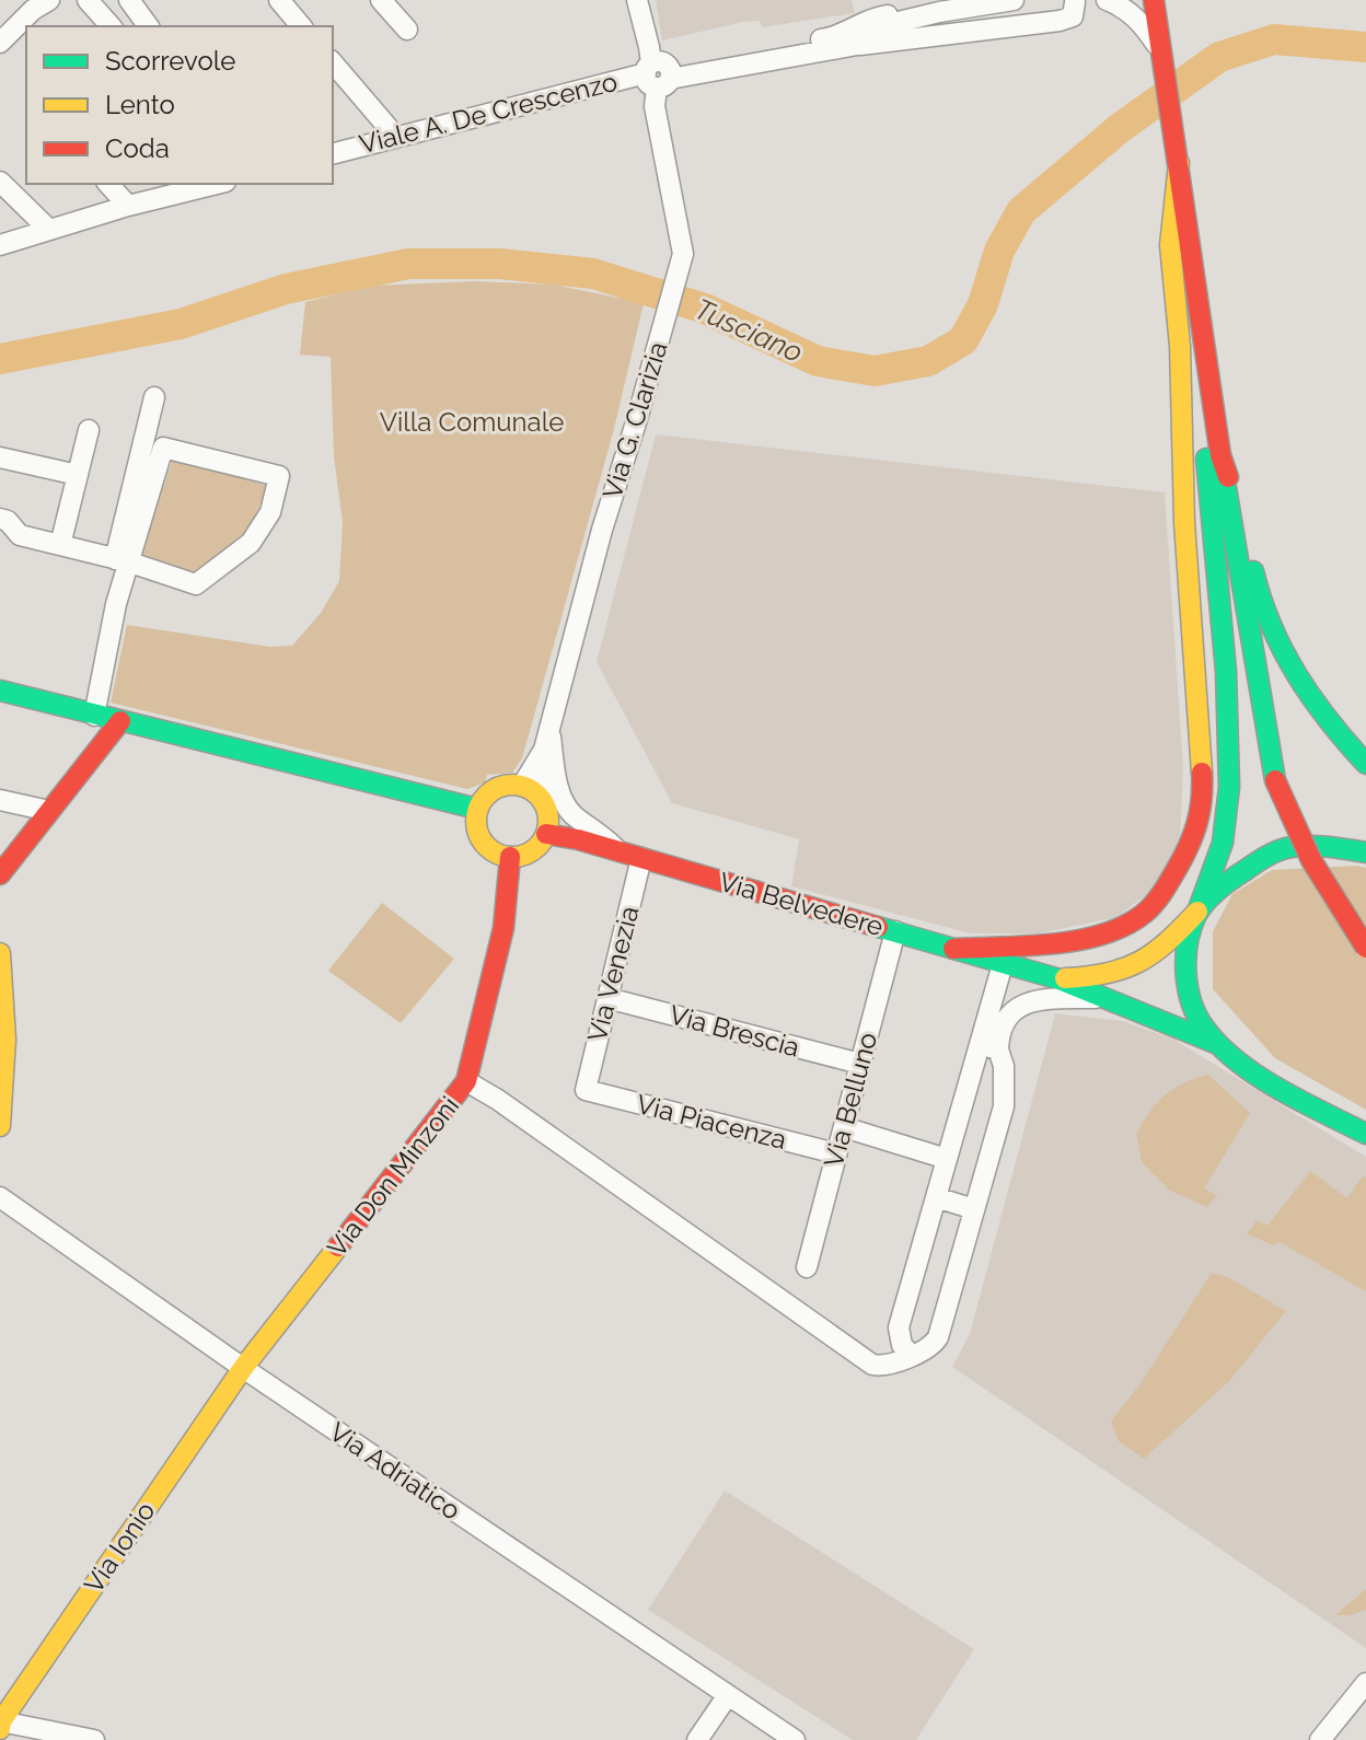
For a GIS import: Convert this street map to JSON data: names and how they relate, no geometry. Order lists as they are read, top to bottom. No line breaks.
{"streets":{"main road":["Via Belvedere","Via Don Minzoni","Via Ionio"],"street":["Viale A. De Crescenzo","Via G. Clarizia","Via Venezia","Via Brescia","Via Belluno","Via Piacenza","Via Adriatico"]},"crossings":[["Viale A. De Crescenzo","Via G. Clarizia"],["Via G. Clarizia","Via Belvedere"],["Via G. Clarizia","Via Don Minzoni"],["Via Belvedere","Via Venezia"],["Via Belvedere","Via Belluno"],["Via Belvedere","Via Don Minzoni"],["Via Venezia","Via Brescia"],["Via Venezia","Via Piacenza"],["Via Brescia","Via Belluno"],["Via Belluno","Via Piacenza"],["Via Don Minzoni","Via Adriatico"],["Via Don Minzoni","Via Ionio"],["Via Adriatico","Via Ionio"]],"water":["Tusciano"],"parks":["Villa Comunale"],"legend":["Scorrevole","Lento","Coda"]}
